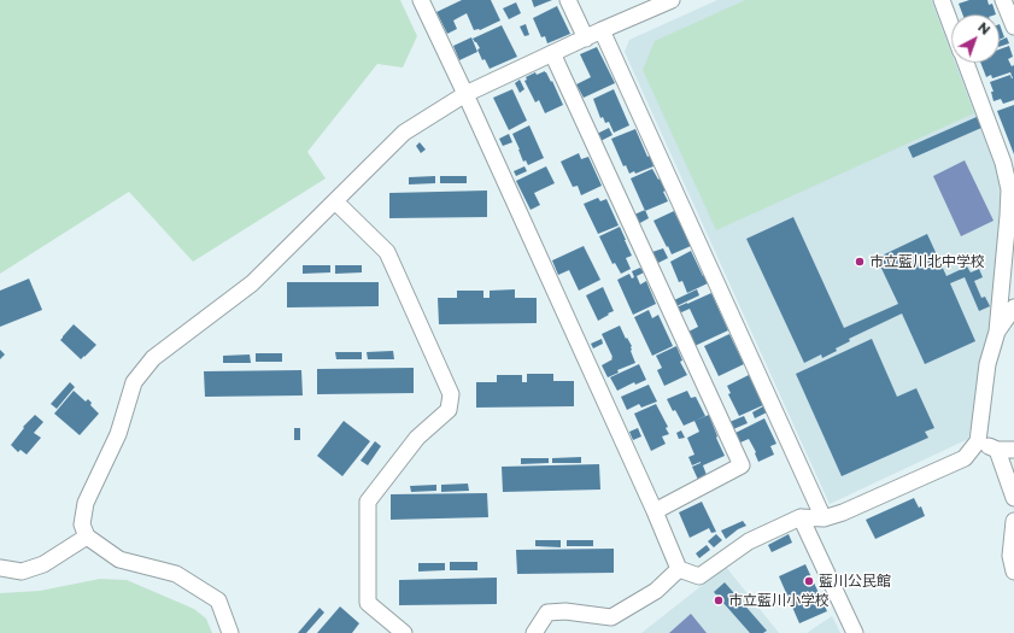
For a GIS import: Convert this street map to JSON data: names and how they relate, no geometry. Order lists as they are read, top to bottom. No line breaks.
{"places":["市立藍川北中学校","藍川公民館","市立藍川小学校"],"north":"top right"}
